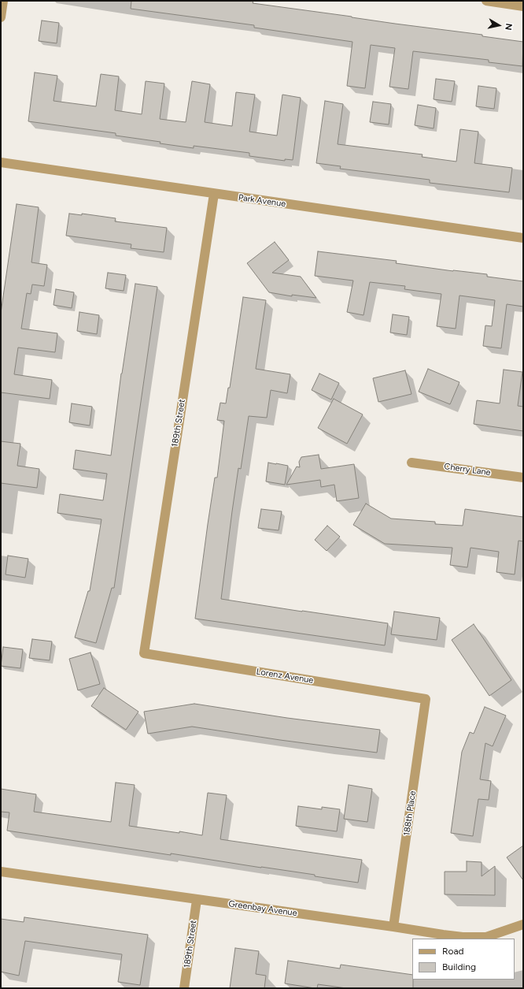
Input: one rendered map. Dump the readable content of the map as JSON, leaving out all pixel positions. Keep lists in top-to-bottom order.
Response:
{
  "streets": {
    "street": [
      "Park Avenue",
      "189th Street",
      "Cherry Lane",
      "Lorenz Avenue",
      "188th Place",
      "Greenbay Avenue"
    ]
  },
  "crossings": [
    ["Park Avenue", "189th Street"],
    ["189th Street", "Lorenz Avenue"],
    ["189th Street", "Greenbay Avenue"],
    ["Lorenz Avenue", "188th Place"],
    ["188th Place", "Greenbay Avenue"]
  ],
  "legend": ["Road", "Building"],
  "north": "right"
}
